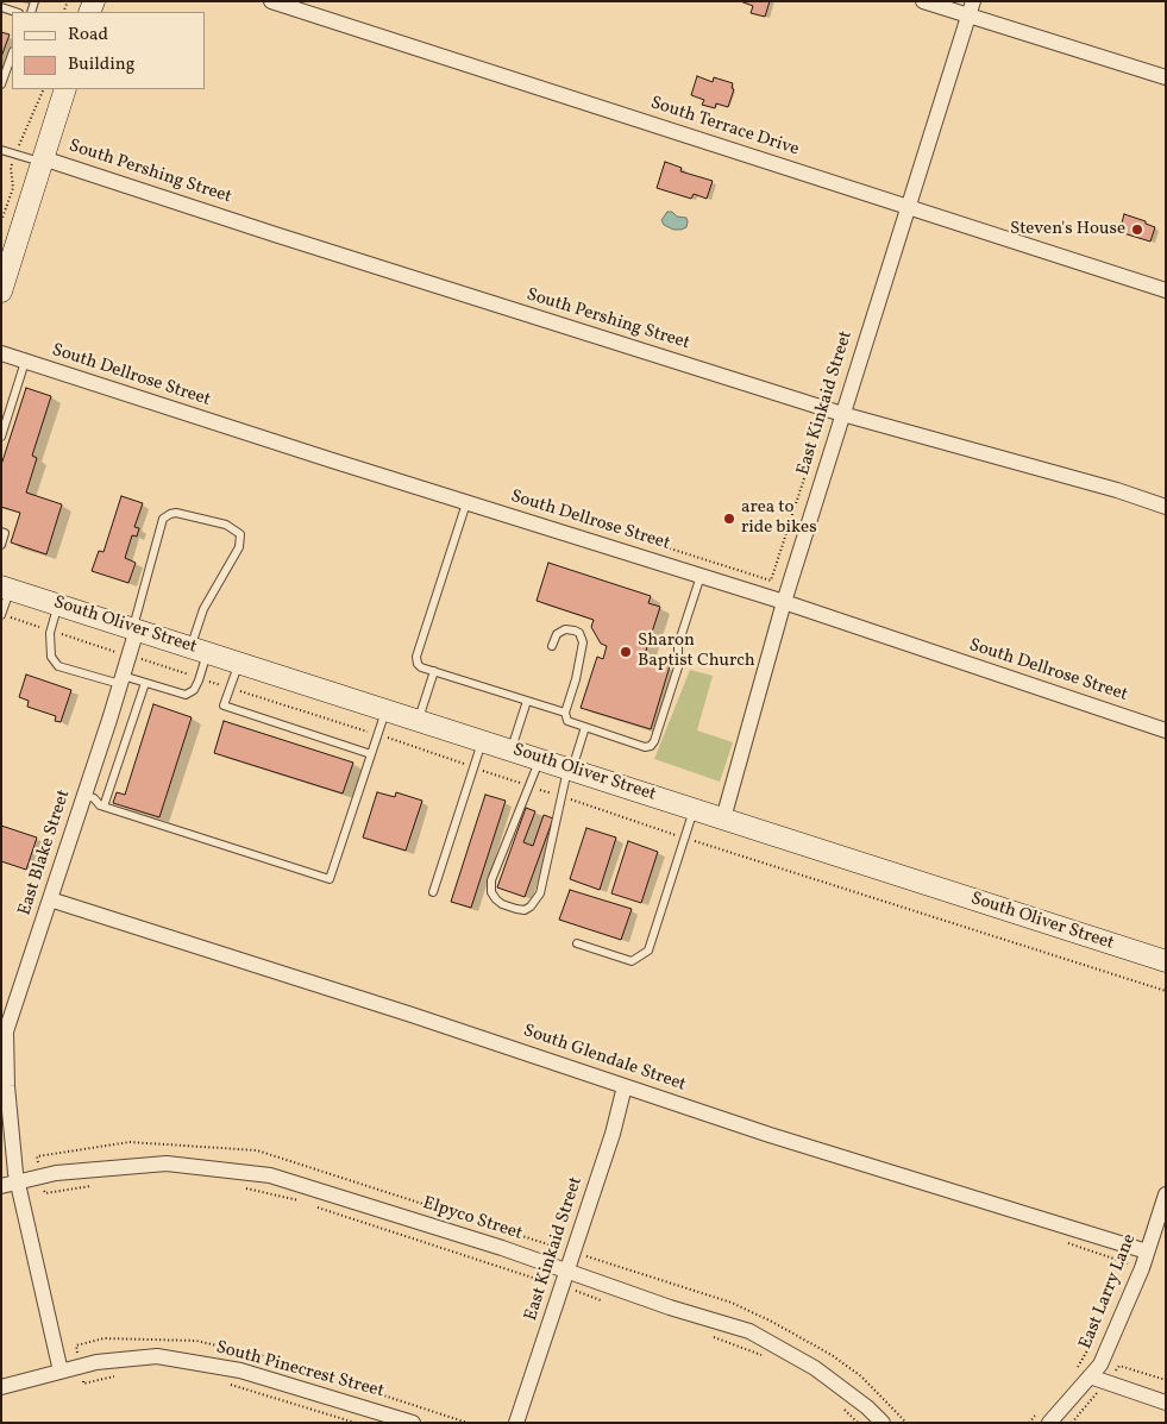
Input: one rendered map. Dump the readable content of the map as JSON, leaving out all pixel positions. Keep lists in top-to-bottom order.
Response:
{
  "streets": {
    "main road": ["South Oliver Street"],
    "street": [
      "South Terrace Drive",
      "South Pershing Street",
      "South Dellrose Street",
      "East Kinkaid Street",
      "East Blake Street",
      "South Glendale Street",
      "Elpyco Street",
      "East Larry Lane",
      "South Pinecrest Street"
    ]
  },
  "crossings": [
    ["South Terrace Drive", "East Kinkaid Street"],
    ["South Pershing Street", "East Kinkaid Street"],
    ["South Dellrose Street", "East Kinkaid Street"],
    ["East Kinkaid Street", "South Oliver Street"],
    ["East Kinkaid Street", "South Glendale Street"],
    ["East Kinkaid Street", "Elpyco Street"],
    ["South Oliver Street", "East Blake Street"],
    ["East Blake Street", "South Glendale Street"],
    ["East Blake Street", "Elpyco Street"],
    ["East Blake Street", "South Pinecrest Street"],
    ["South Glendale Street", "East Larry Lane"]
  ],
  "places": ["Steven's House", "area to ride bikes", "Sharon Baptist Church"],
  "legend": ["Road", "Building"]
}
